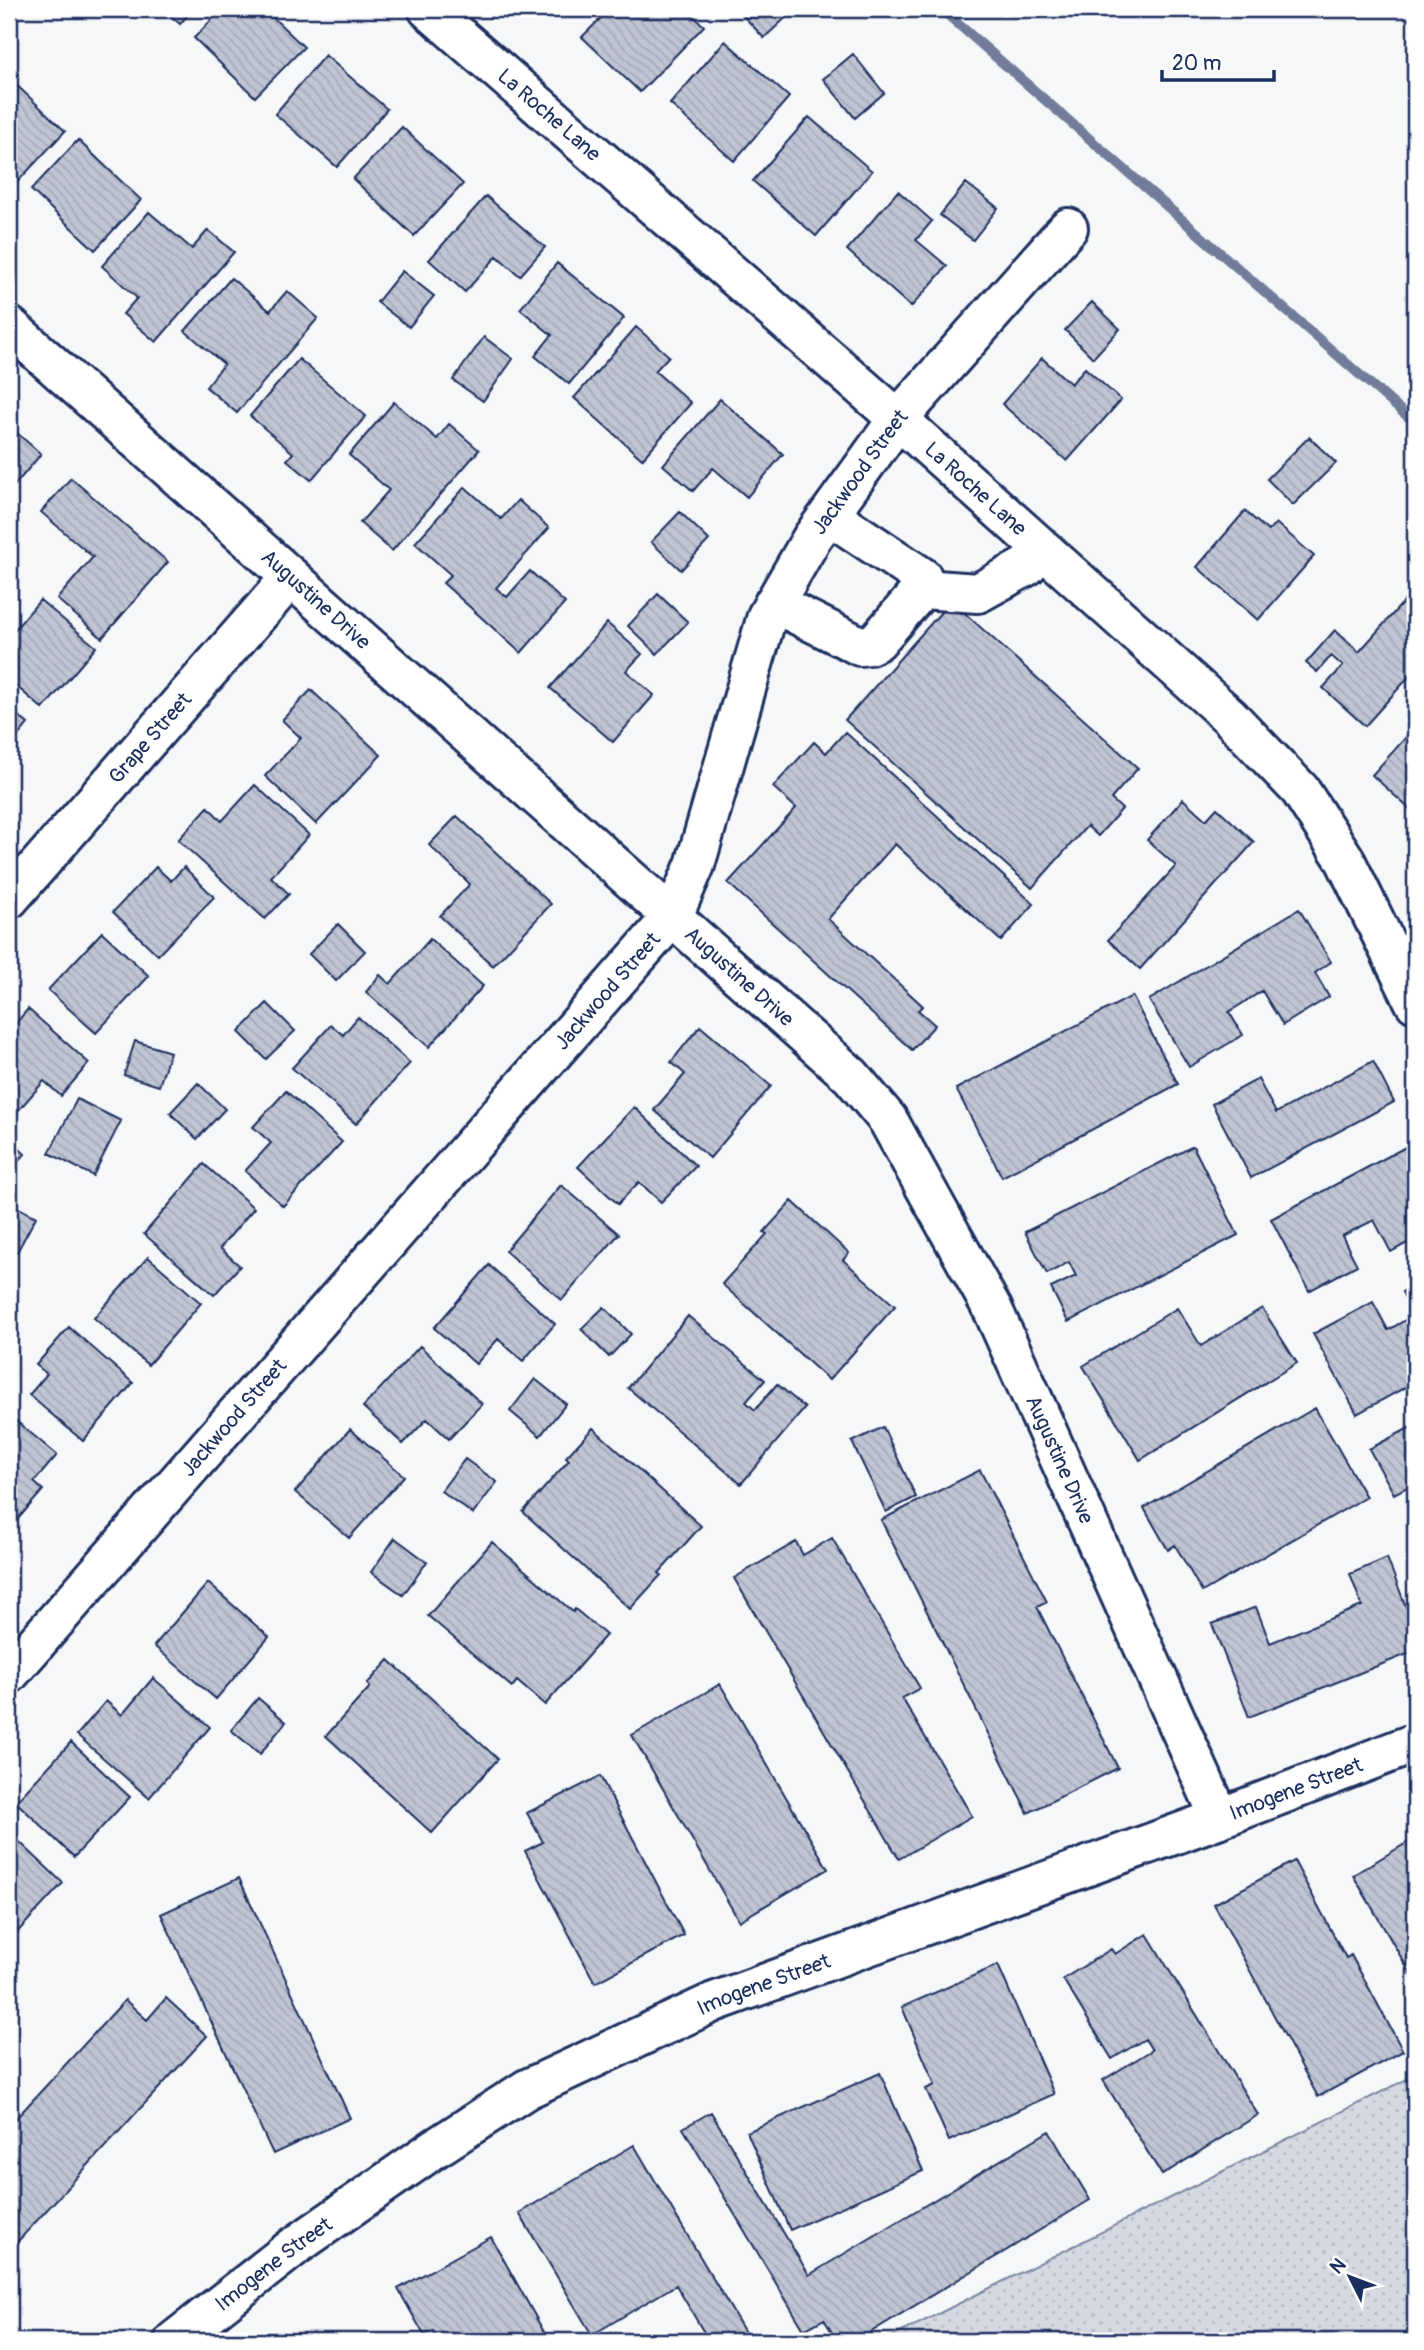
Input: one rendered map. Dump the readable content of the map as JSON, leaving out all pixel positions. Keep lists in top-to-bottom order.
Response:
{
  "streets": {
    "street": [
      "La Roche Lane",
      "Jackwood Street",
      "Augustine Drive",
      "Grape Street",
      "Imogene Street"
    ]
  },
  "crossings": [
    ["La Roche Lane", "Jackwood Street"],
    ["Jackwood Street", "Augustine Drive"],
    ["Augustine Drive", "Grape Street"],
    ["Augustine Drive", "Imogene Street"]
  ],
  "scale_bar": "20 m",
  "north": "top left"
}
